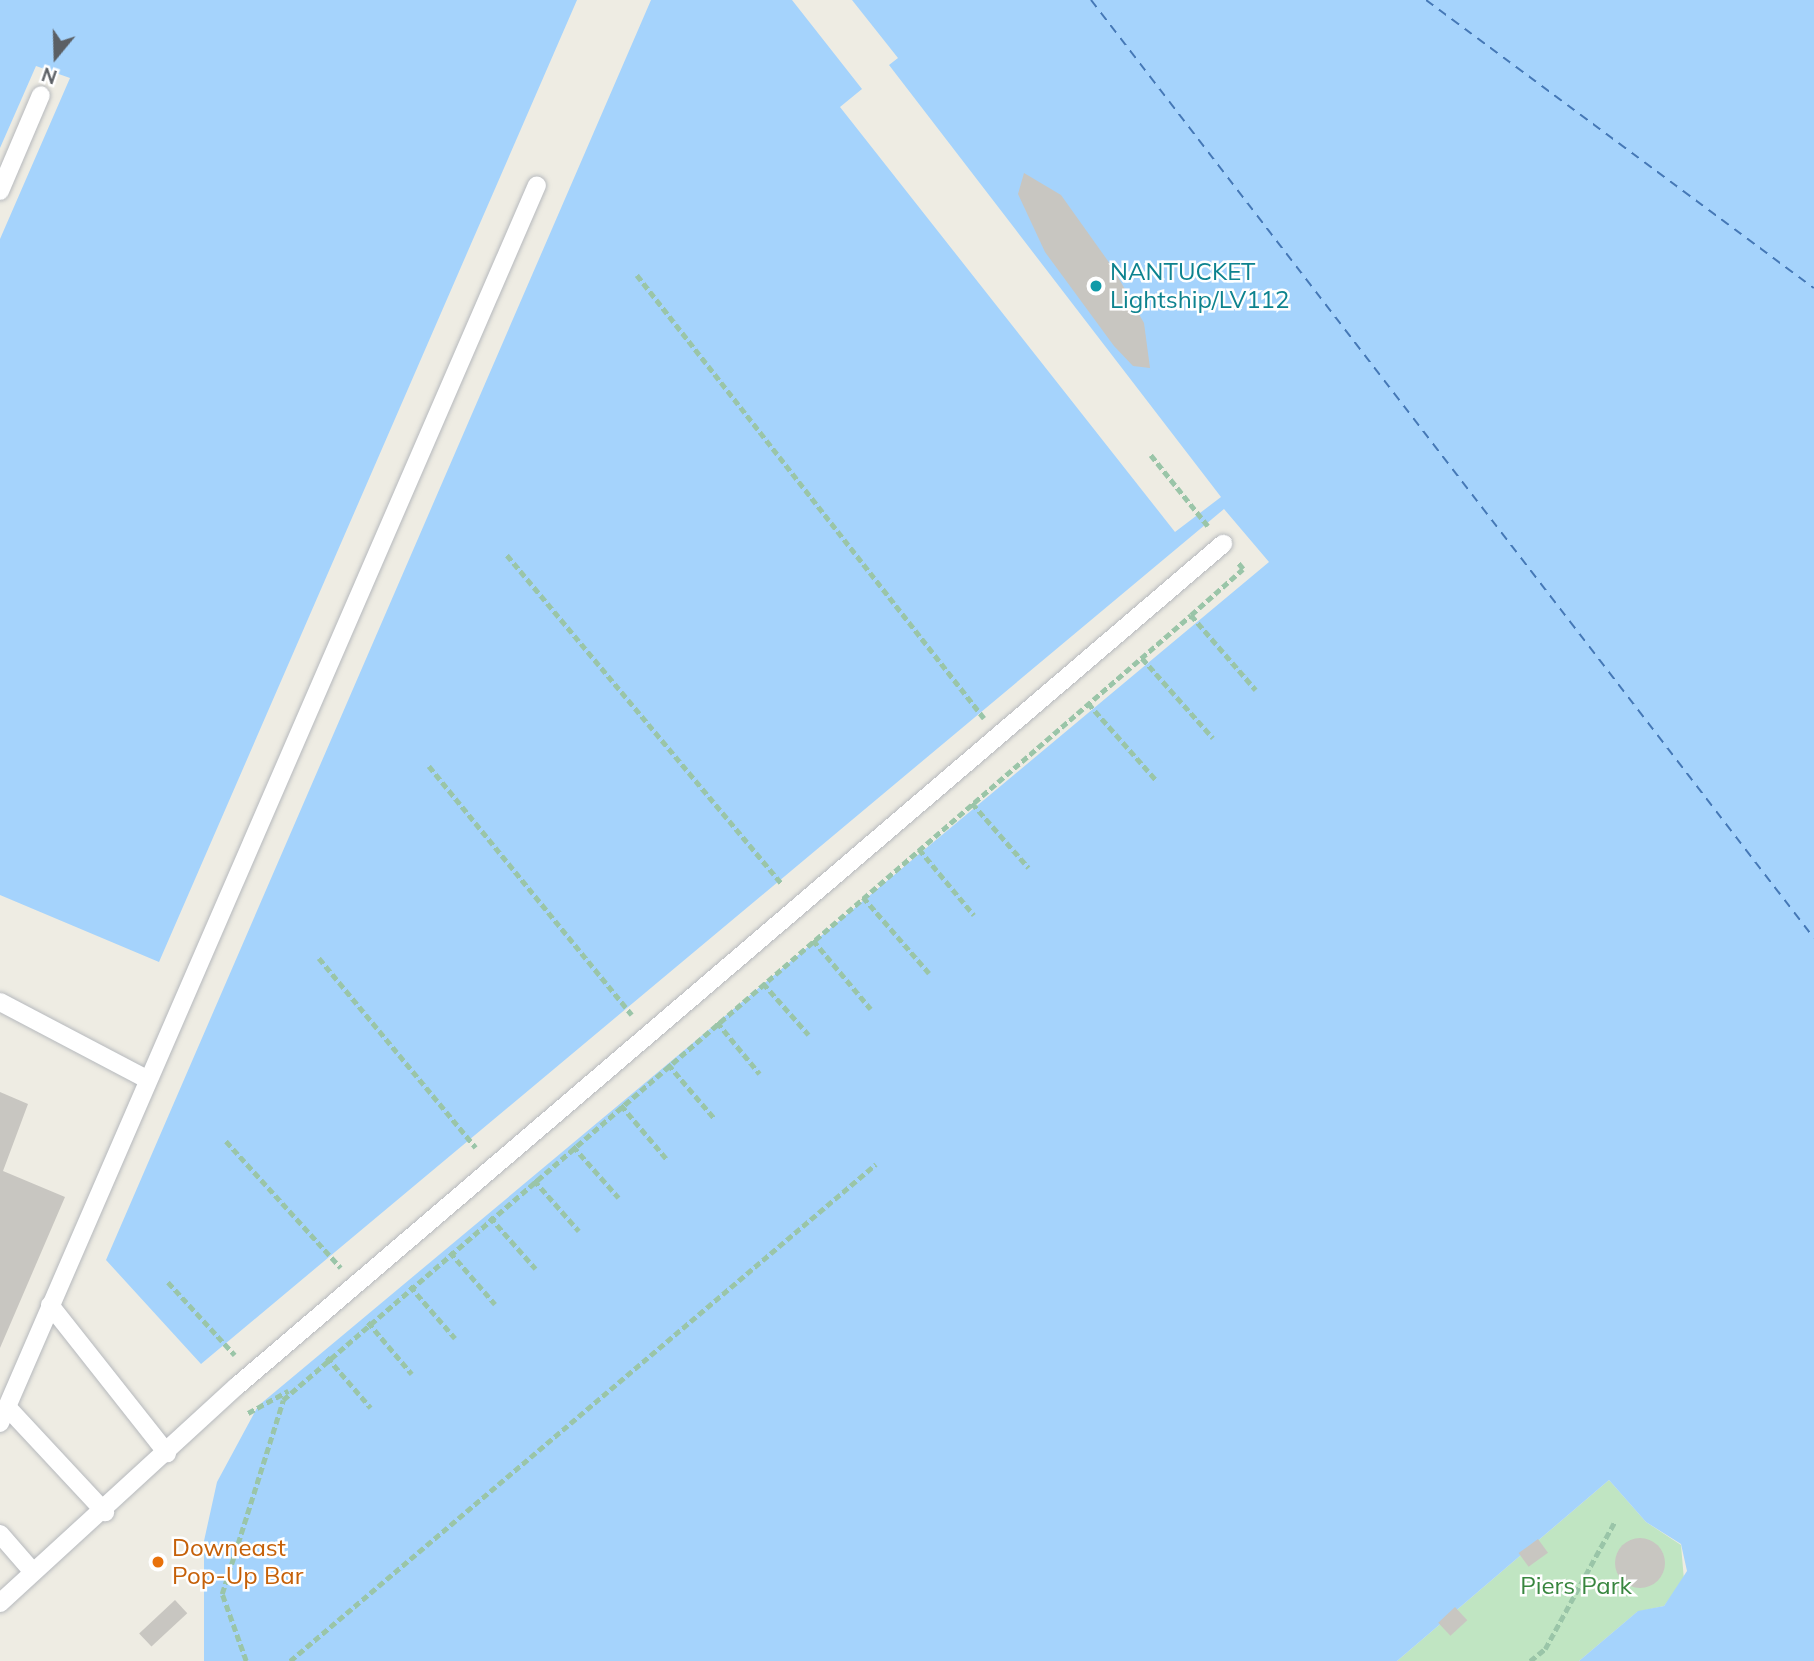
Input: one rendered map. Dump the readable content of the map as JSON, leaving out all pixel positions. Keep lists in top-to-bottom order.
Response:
{
  "parks": ["Piers Park"],
  "places": ["NANTUCKET Lightship/LV112", "Downeast Pop-Up Bar"],
  "north": "bottom"
}
